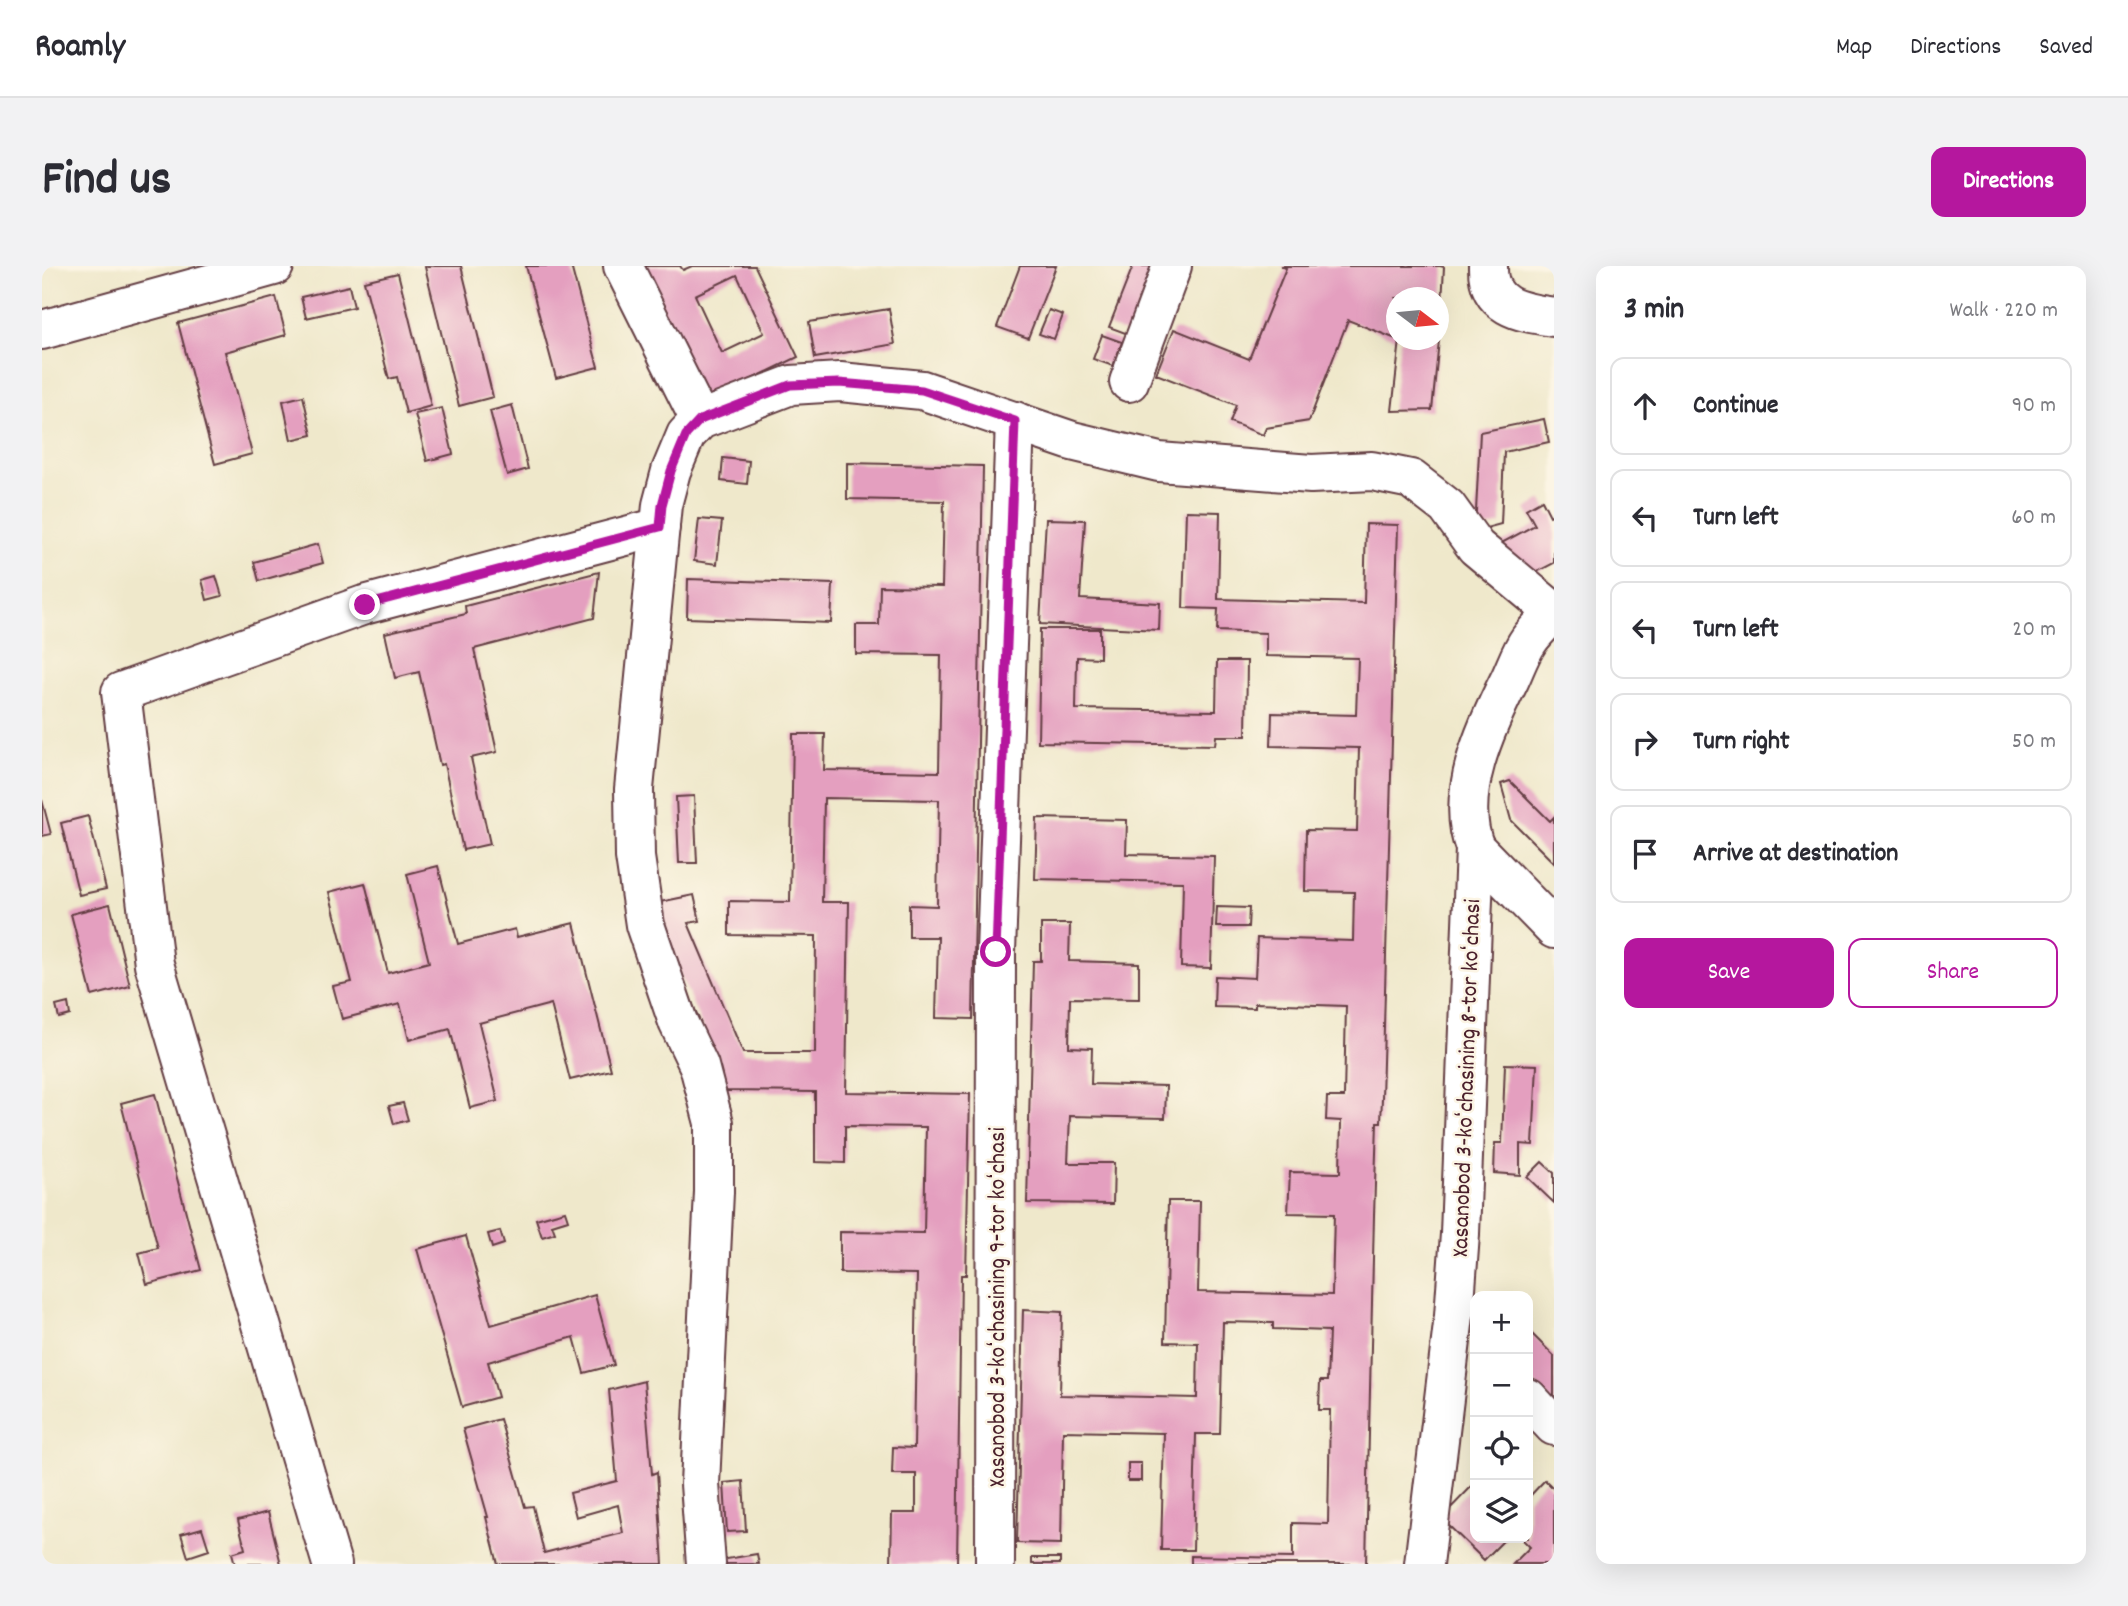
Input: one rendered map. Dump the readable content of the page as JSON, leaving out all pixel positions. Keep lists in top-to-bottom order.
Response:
{
  "streets": {
    "street": ["Xasanobod 3-koʻchasining 8-tor koʻchasi", "Xasanobod 3-koʻchasining 9-tor koʻchasi"]
  },
  "north": "right",
  "page": {
    "header": "Roamly",
    "nav": ["Map", "Directions", "Saved"],
    "title": "Find us",
    "buttons": [
      "Directions",
      ["Save", "Share"]
    ],
    "heading": ["3 min", "Walk · 220 m"],
    "list": [
      ["Continue", "90 m"],
      ["Turn left", "60 m"],
      ["Turn left", "20 m"],
      ["Turn right", "50 m"],
      "Arrive at destination"
    ],
    "map_buttons": ["+", "−"]
  }
}
